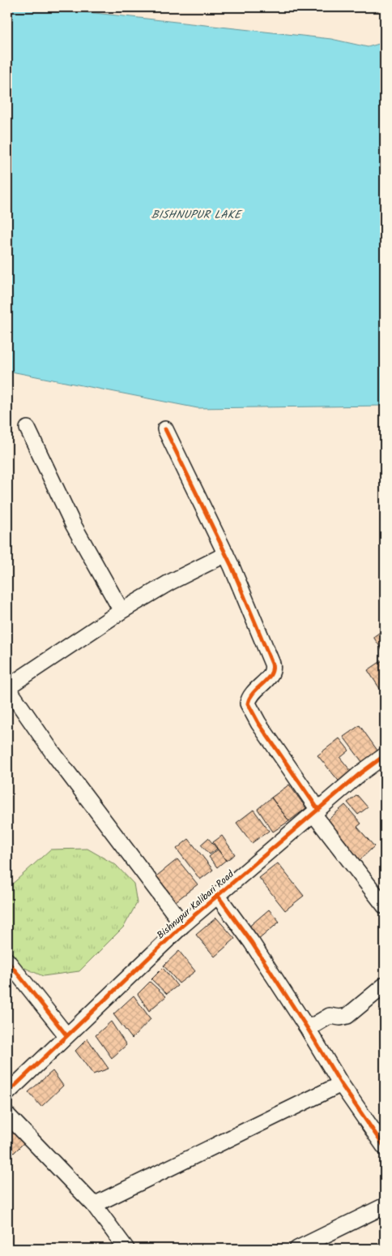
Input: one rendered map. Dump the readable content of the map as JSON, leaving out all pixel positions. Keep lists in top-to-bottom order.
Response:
{
  "streets": {
    "street": ["Bishnupur Kalibari Road"]
  },
  "water": ["BISHNUPUR LAKE"]
}
